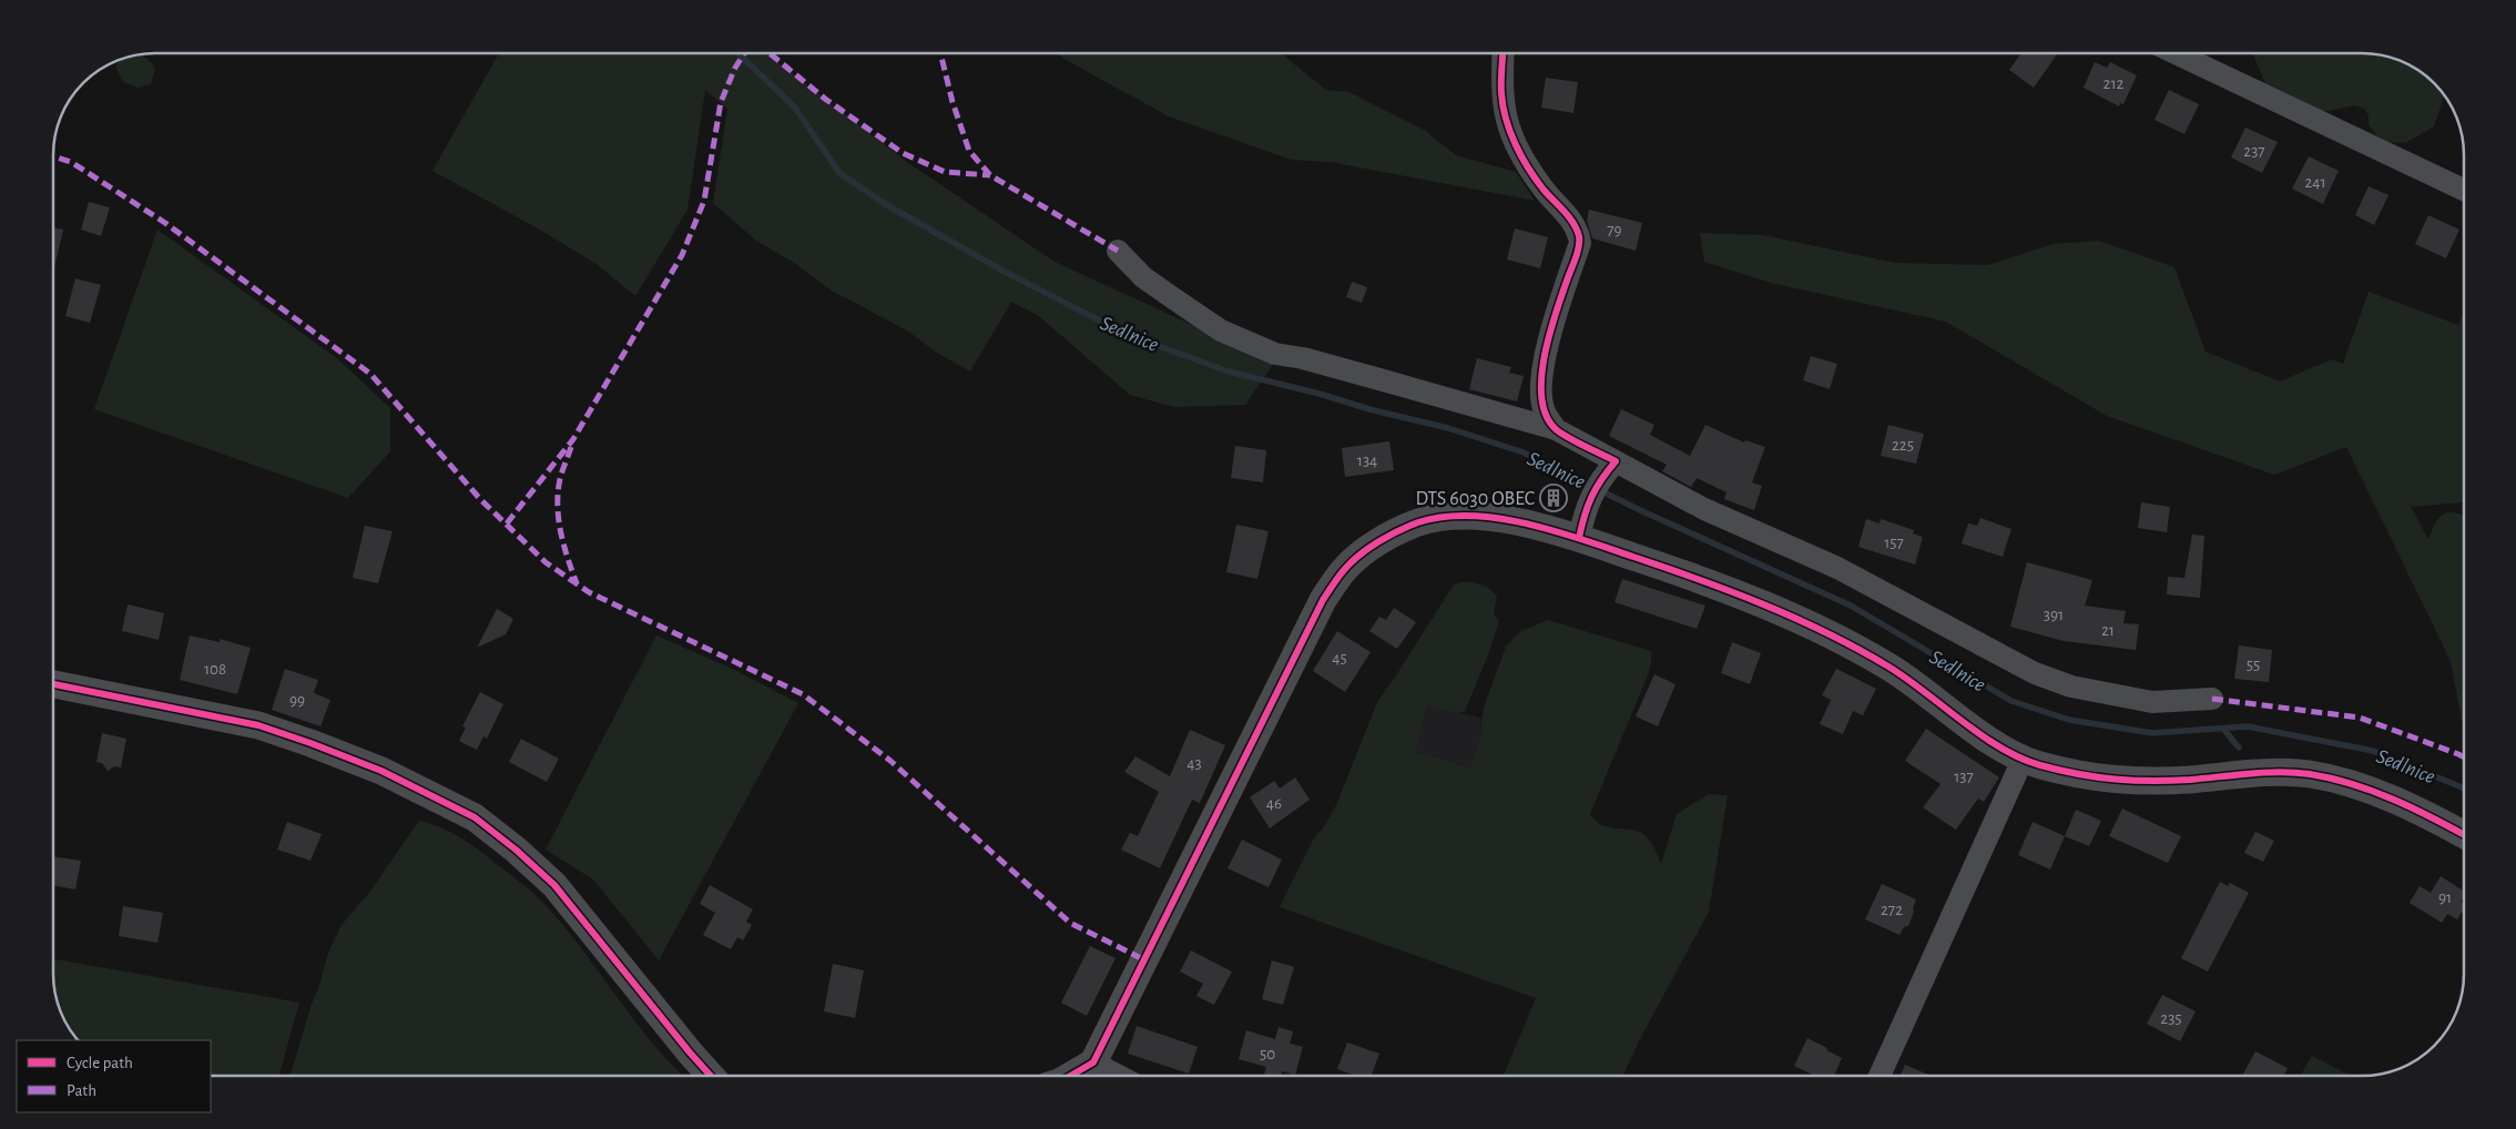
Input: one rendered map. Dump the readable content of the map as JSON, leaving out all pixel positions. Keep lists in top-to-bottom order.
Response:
{
  "water": ["Sedlnice"],
  "places": {
    "building": ["DTS 6030 OBEC"]
  },
  "house_numbers": [
    "212",
    "237",
    "241",
    "79",
    "225",
    "134",
    "157",
    "391",
    "21",
    "45",
    "55",
    "108",
    "99",
    "43",
    "137",
    "46",
    "91",
    "272",
    "235",
    "50"
  ],
  "legend": ["Cycle path", "Path"]
}
